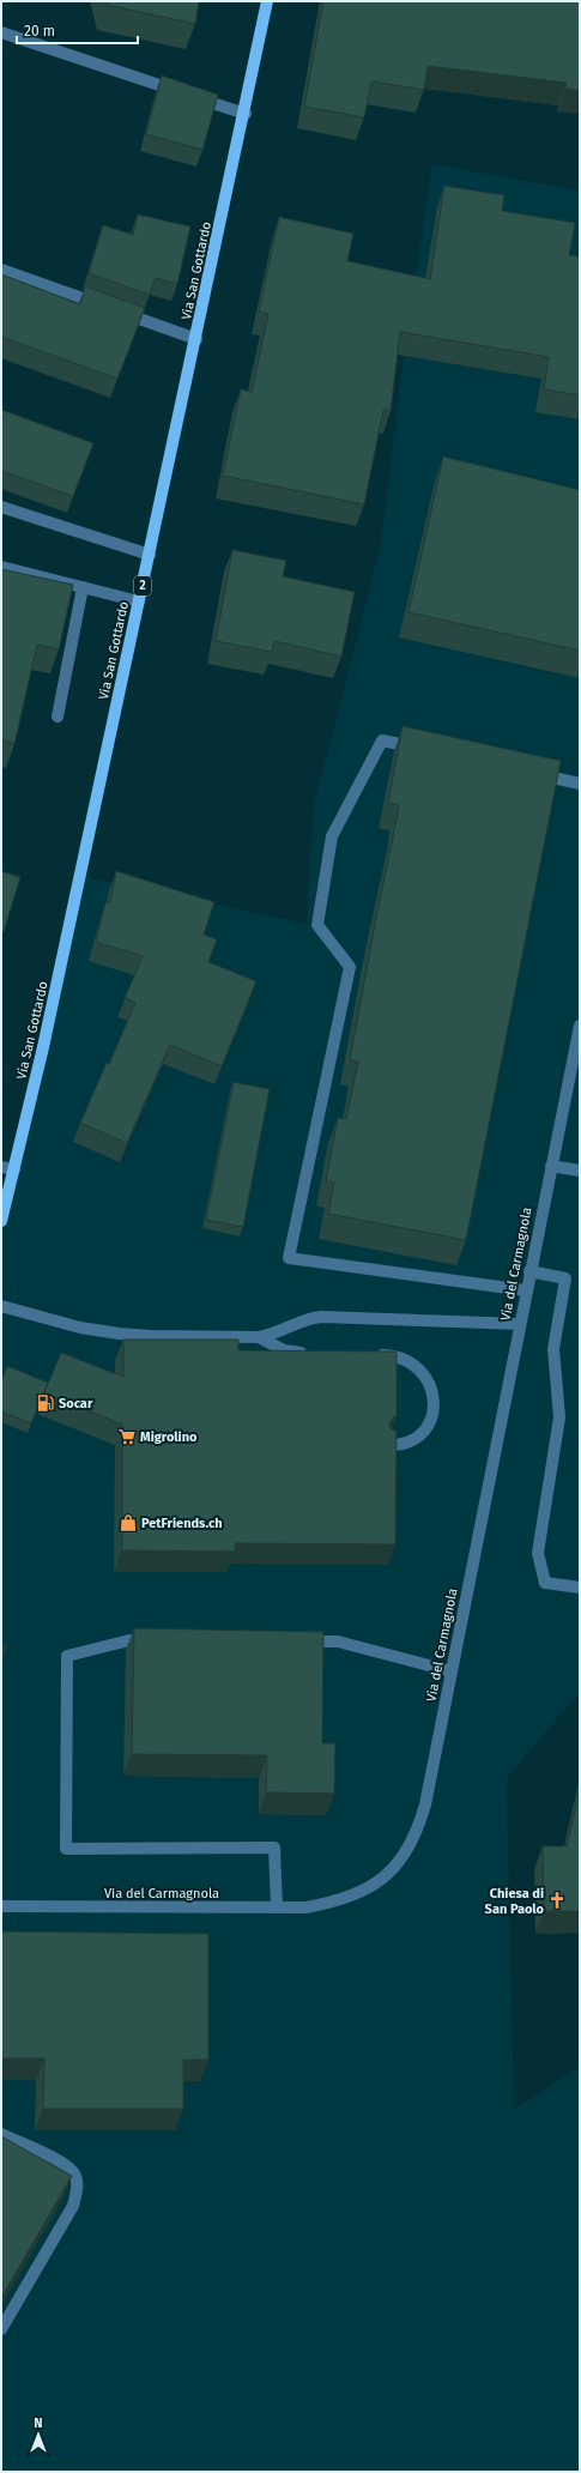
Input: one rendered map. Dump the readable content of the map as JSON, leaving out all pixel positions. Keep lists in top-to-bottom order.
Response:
{
  "streets": {
    "main road": ["Via San Gottardo", "2"],
    "street": ["Via del Carmagnola"]
  },
  "places": {
    "fuel station": ["Socar"],
    "supermarket": ["Migrolino"],
    "shop": ["PetFriends.ch"],
    "church": ["Chiesa di San Paolo"]
  },
  "scale_bar": "20 m",
  "north": "top"
}
